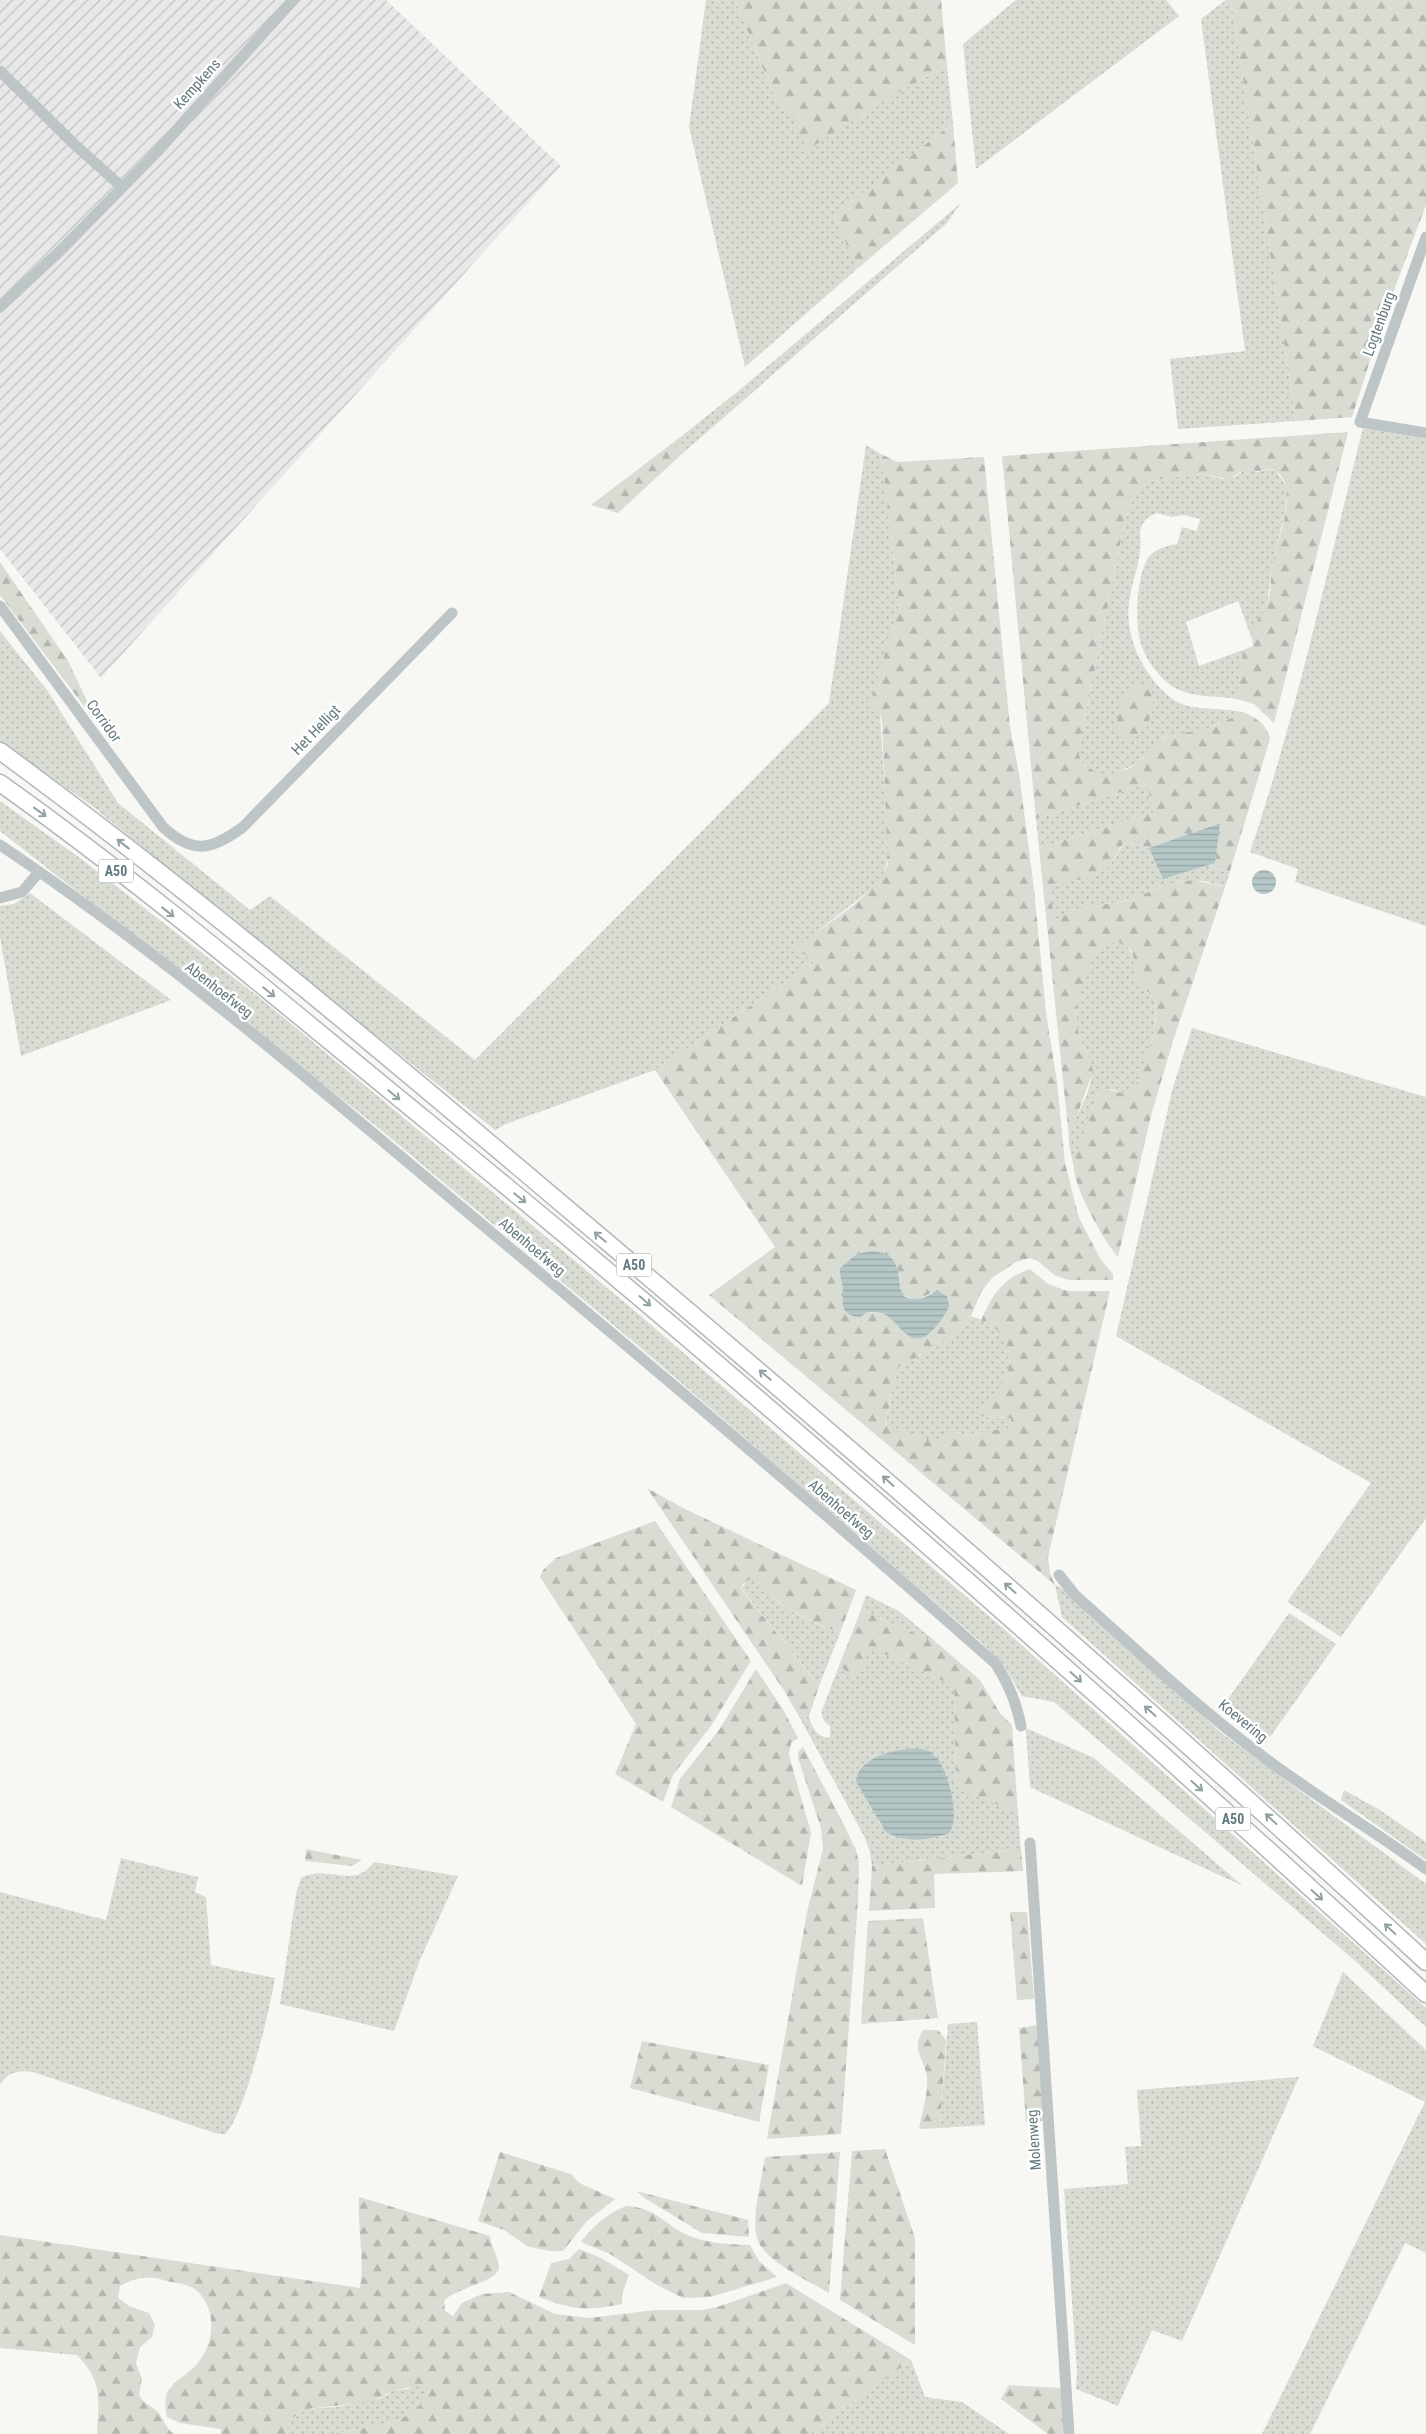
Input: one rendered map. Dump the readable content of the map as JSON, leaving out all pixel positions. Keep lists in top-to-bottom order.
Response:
{
  "streets": {
    "highway": ["A50"],
    "street": [
      "Kempkens",
      "Logtenburg",
      "Corridor",
      "Het Helligt",
      "Abenhoefweg",
      "Koevering",
      "Molenweg"
    ]
  },
  "crossings": [
    ["Corridor", "Het Helligt"]
  ]
}
